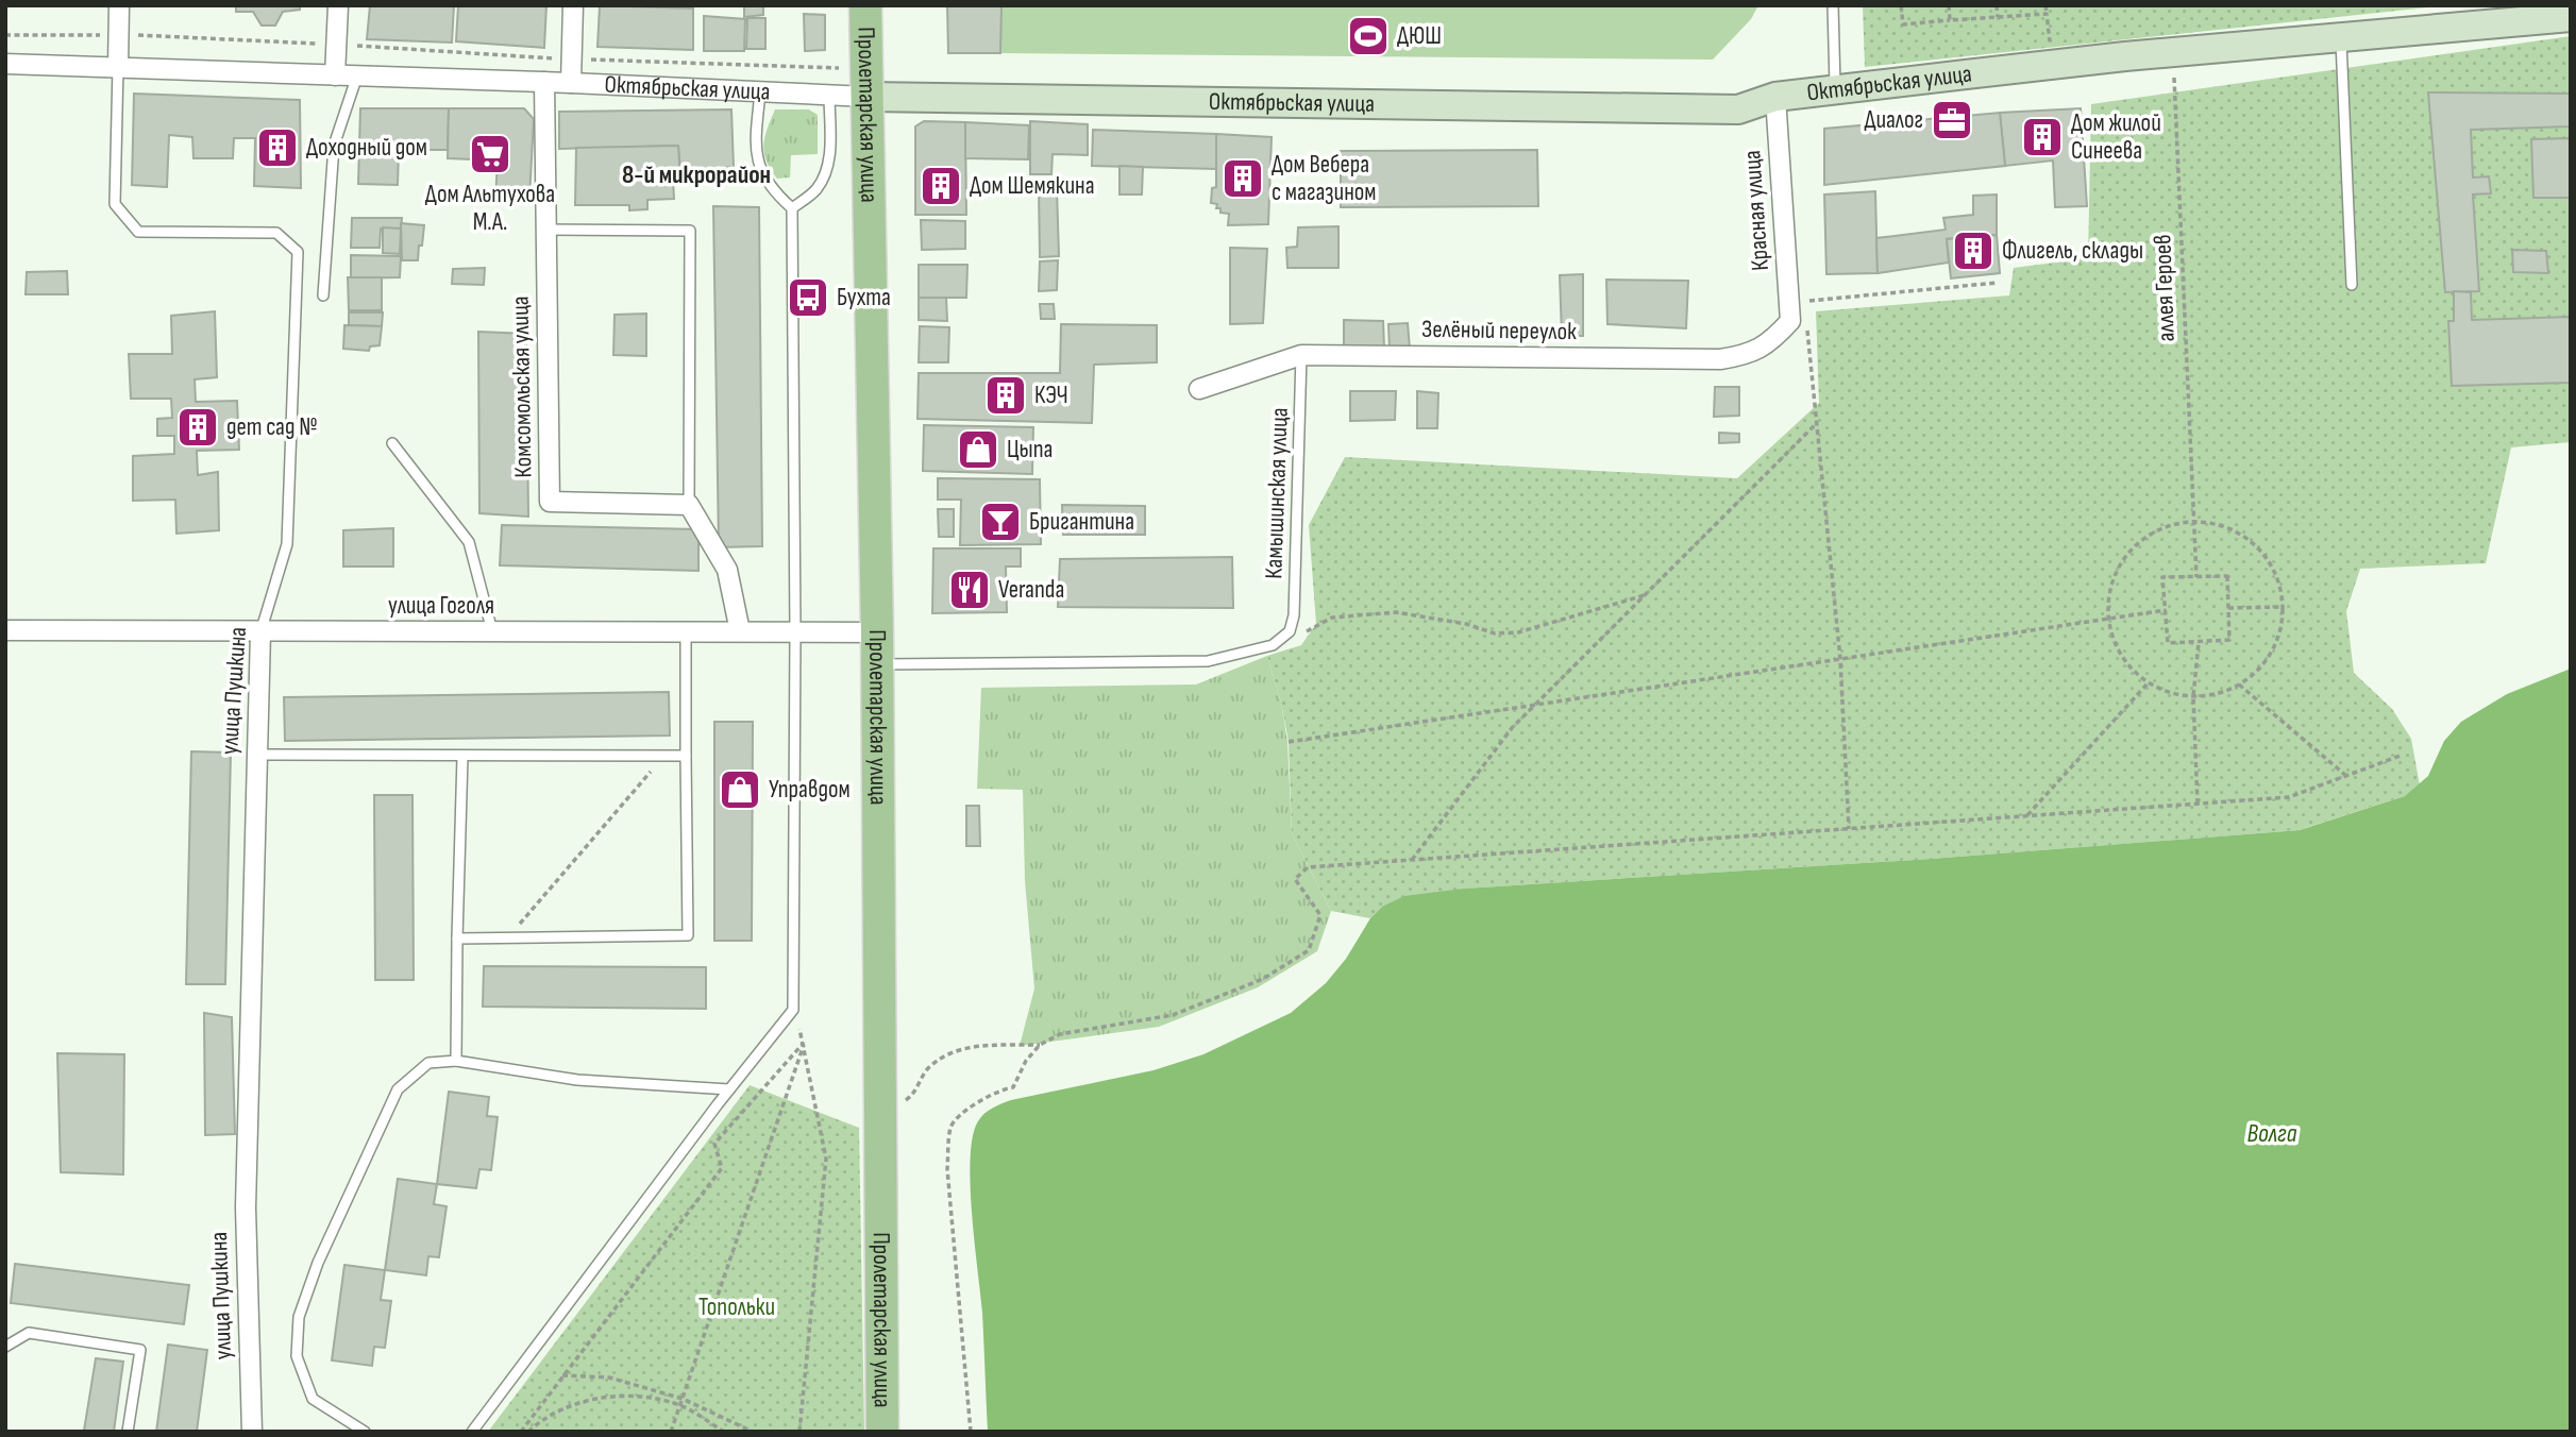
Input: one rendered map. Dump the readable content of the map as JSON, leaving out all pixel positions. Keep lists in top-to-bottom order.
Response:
{
  "streets": {
    "main road": ["Пролетарская улица"],
    "street": [
      "Октябрьская улица",
      "Красная улица",
      "Зелёный переулок",
      "Комсомольская улица",
      "улица Гоголя",
      "улица Пушкина"
    ],
    "lane": ["Камышинская улица"],
    "path": ["аллея Героев"]
  },
  "crossings": [
    ["Октябрьская улица", "Пролетарская улица"],
    ["Октябрьская улица", "Красная улица"],
    ["Октябрьская улица", "аллея Героев"],
    ["Октябрьская улица", "Комсомольская улица"],
    ["Октябрьская улица", "улица Пушкина"],
    ["Пролетарская улица", "улица Гоголя"],
    ["Красная улица", "Зелёный переулок"],
    ["Зелёный переулок", "Камышинская улица"],
    ["улица Гоголя", "улица Пушкина"]
  ],
  "districts": ["8-й микрорайон"],
  "water": ["Волга"],
  "parks": ["Топольки"],
  "places": {
    "sports": ["ДЮШ"],
    "office": ["Диалог"],
    "building": [
      "Дом жилой Синеева",
      "Доходный дом",
      "Дом Вебера с магазином",
      "Дом Шемякина",
      "Флигель, склады",
      "КЭЧ",
      "дет сад №"
    ],
    "supermarket": ["Дом Альтухова М.А."],
    "bus stop": ["Бухта"],
    "shop": ["Цыпа", "Управдом"],
    "bar": ["Бригантина"],
    "restaurant": ["Veranda"]
  }
}
